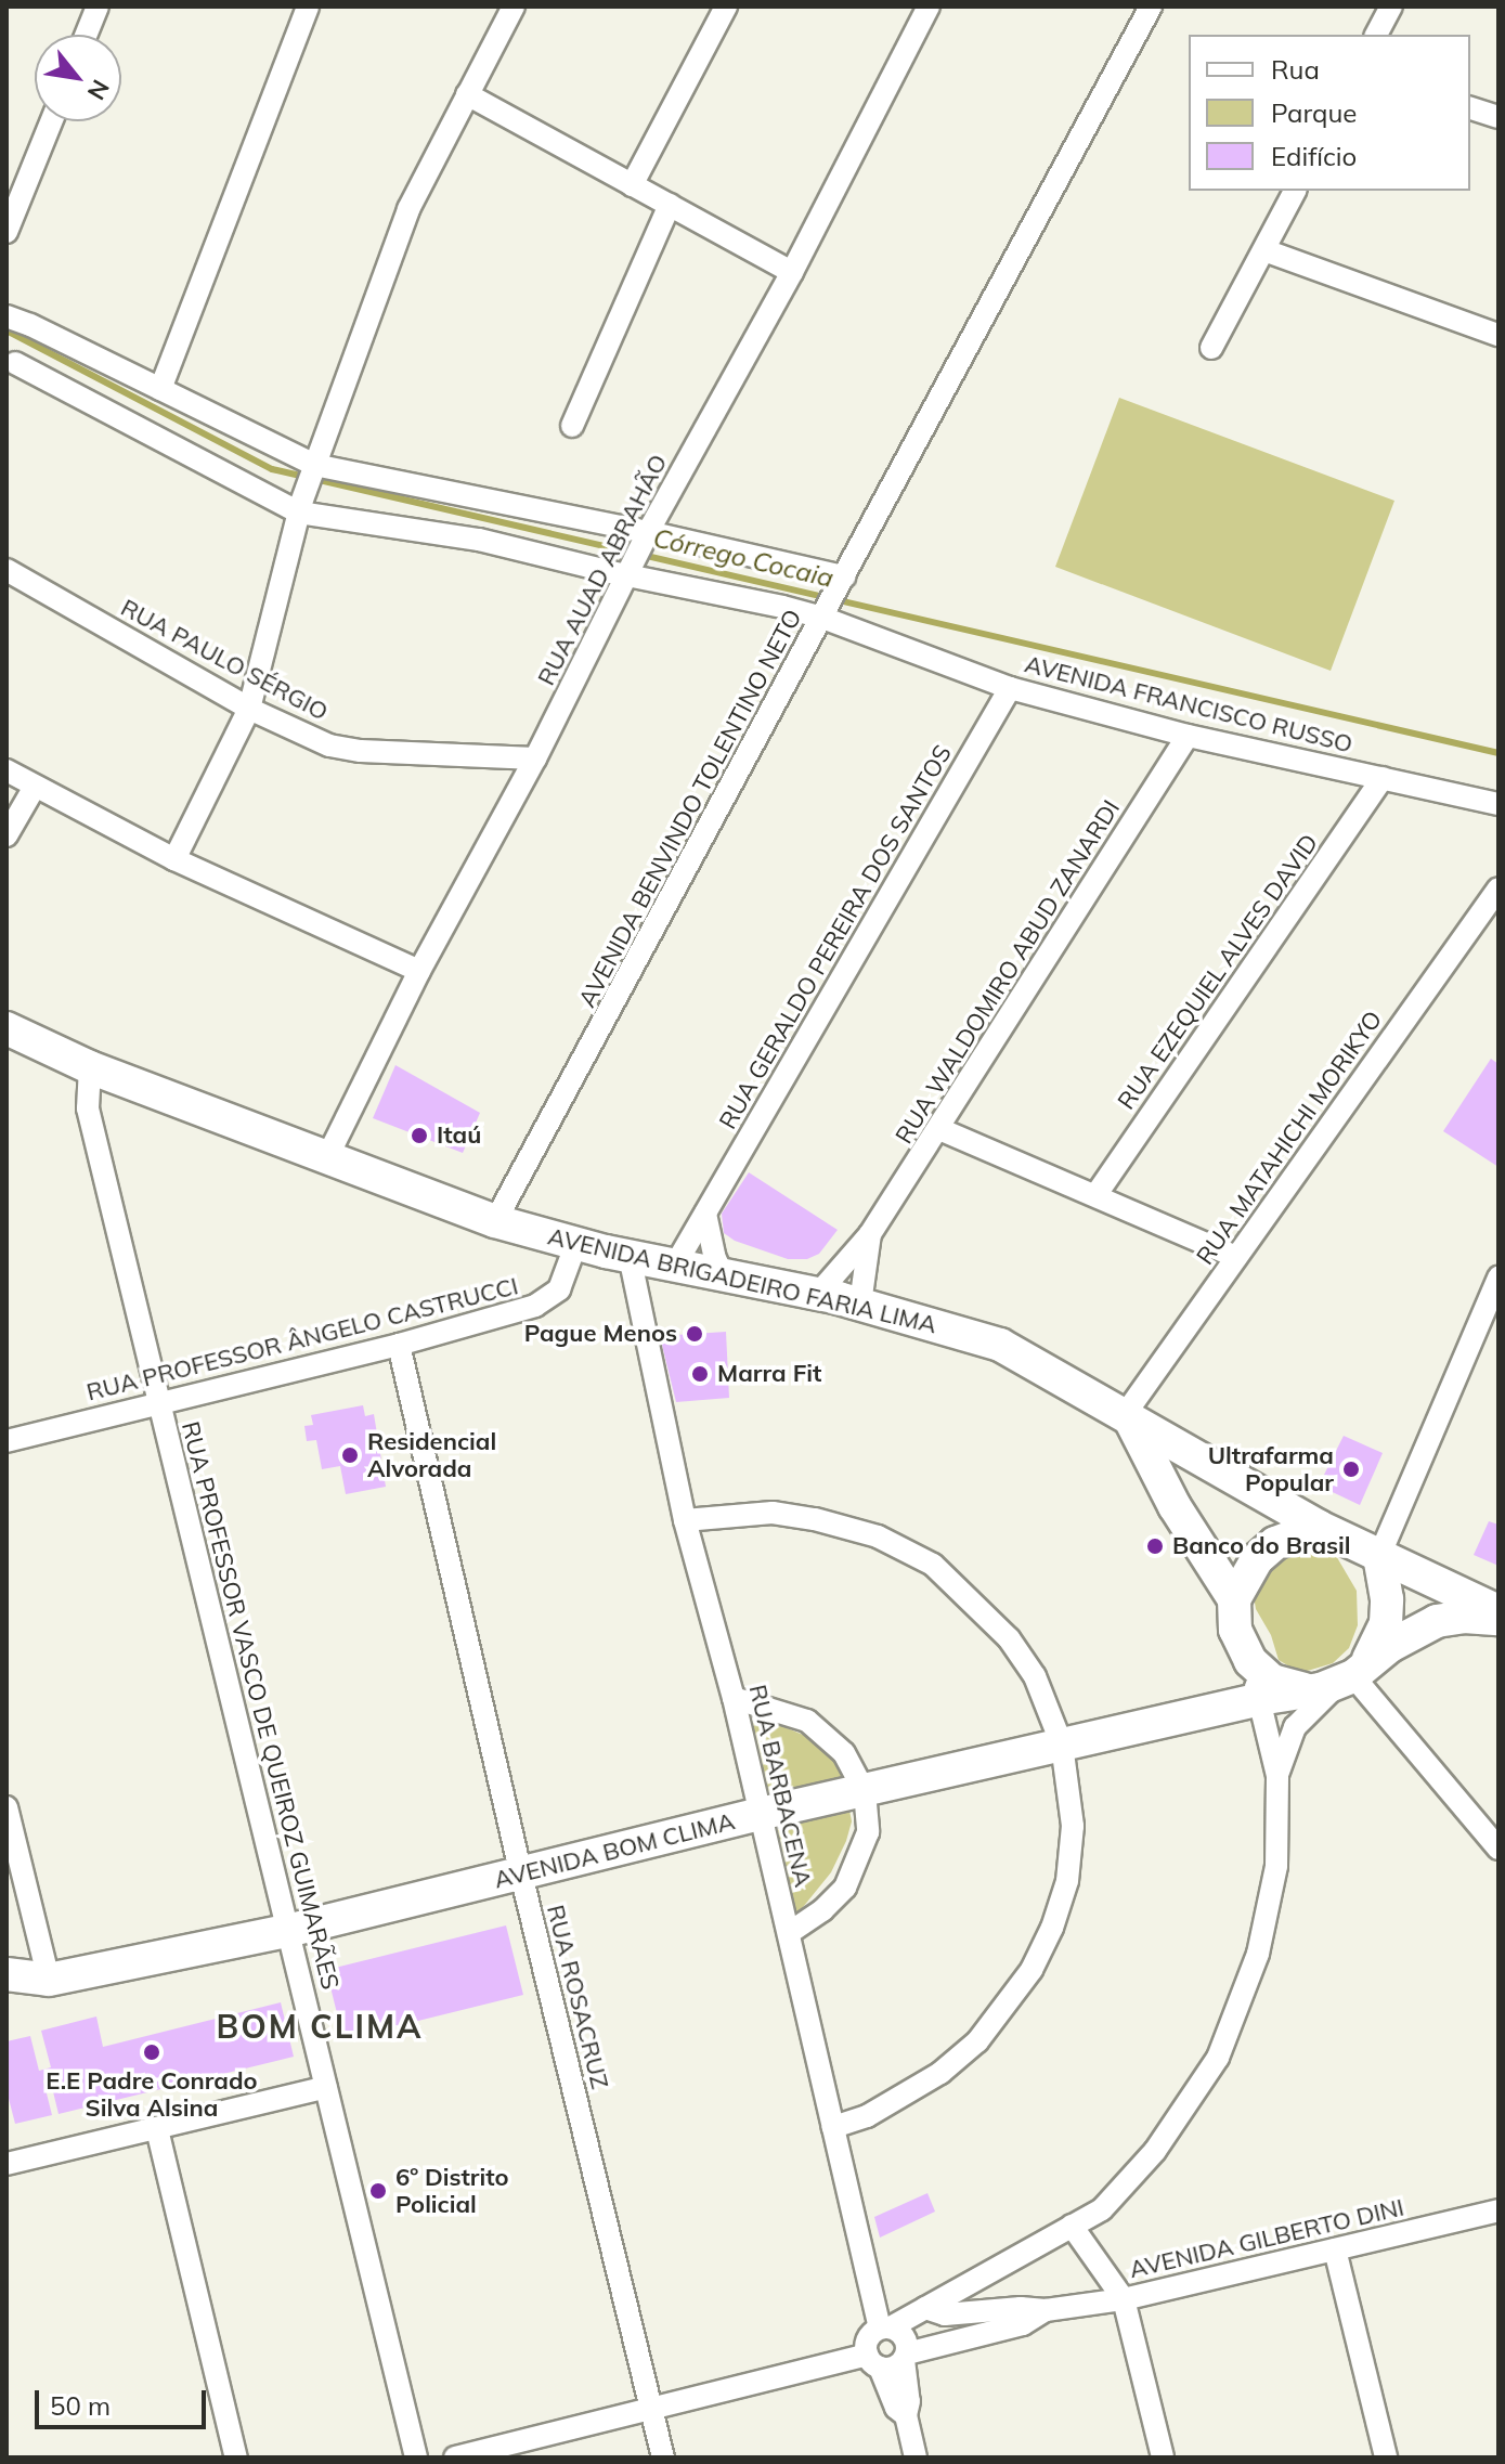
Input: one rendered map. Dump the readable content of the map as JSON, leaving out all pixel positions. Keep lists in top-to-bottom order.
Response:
{
  "streets": {
    "main road": ["AVENIDA BRIGADEIRO FARIA LIMA", "AVENIDA BOM CLIMA"],
    "street": [
      "RUA AUAD ABRAHÃO",
      "RUA PAULO SÉRGIO",
      "AVENIDA FRANCISCO RUSSO",
      "AVENIDA BENVINDO TOLENTINO NETO",
      "RUA GERALDO PEREIRA DOS SANTOS",
      "RUA WALDOMIRO ABUD ZANARDI",
      "RUA EZEQUIEL ALVES DAVID",
      "RUA MATAHICHI MORIKYO",
      "RUA PROFESSOR ÂNGELO CASTRUCCI",
      "RUA PROFESSOR VASCO DE QUEIROZ GUIMARÃES",
      "RUA BARBACENA",
      "RUA ROSACRUZ",
      "AVENIDA GILBERTO DINI"
    ]
  },
  "crossings": [
    ["RUA AUAD ABRAHÃO", "RUA PAULO SÉRGIO"],
    ["RUA AUAD ABRAHÃO", "AVENIDA FRANCISCO RUSSO"],
    ["RUA AUAD ABRAHÃO", "AVENIDA BRIGADEIRO FARIA LIMA"],
    ["AVENIDA FRANCISCO RUSSO", "AVENIDA BENVINDO TOLENTINO NETO"],
    ["AVENIDA FRANCISCO RUSSO", "RUA GERALDO PEREIRA DOS SANTOS"],
    ["AVENIDA FRANCISCO RUSSO", "RUA WALDOMIRO ABUD ZANARDI"],
    ["AVENIDA FRANCISCO RUSSO", "RUA EZEQUIEL ALVES DAVID"],
    ["AVENIDA BENVINDO TOLENTINO NETO", "AVENIDA BRIGADEIRO FARIA LIMA"],
    ["RUA GERALDO PEREIRA DOS SANTOS", "AVENIDA BRIGADEIRO FARIA LIMA"],
    ["RUA WALDOMIRO ABUD ZANARDI", "AVENIDA BRIGADEIRO FARIA LIMA"],
    ["RUA MATAHICHI MORIKYO", "AVENIDA BRIGADEIRO FARIA LIMA"],
    ["AVENIDA BRIGADEIRO FARIA LIMA", "RUA PROFESSOR ÂNGELO CASTRUCCI"],
    ["AVENIDA BRIGADEIRO FARIA LIMA", "RUA PROFESSOR VASCO DE QUEIROZ GUIMARÃES"],
    ["AVENIDA BRIGADEIRO FARIA LIMA", "RUA BARBACENA"],
    ["AVENIDA BRIGADEIRO FARIA LIMA", "AVENIDA BOM CLIMA"],
    ["RUA PROFESSOR ÂNGELO CASTRUCCI", "RUA PROFESSOR VASCO DE QUEIROZ GUIMARÃES"],
    ["RUA PROFESSOR ÂNGELO CASTRUCCI", "RUA ROSACRUZ"],
    ["RUA PROFESSOR VASCO DE QUEIROZ GUIMARÃES", "AVENIDA BOM CLIMA"],
    ["RUA BARBACENA", "AVENIDA BOM CLIMA"],
    ["RUA BARBACENA", "AVENIDA GILBERTO DINI"],
    ["AVENIDA BOM CLIMA", "RUA ROSACRUZ"]
  ],
  "districts": ["BOM CLIMA"],
  "water": ["Córrego Cocaia"],
  "places": [
    "Itaú",
    "Pague Menos",
    "Marra Fit",
    "Residencial Alvorada",
    "Ultrafarma Popular",
    "Banco do Brasil",
    "E.E Padre Conrado Silva Alsina",
    "6º Distrito Policial"
  ],
  "legend": ["Rua", "Parque", "Edifício"],
  "scale_bar": "50 m",
  "north": "bottom right"
}
